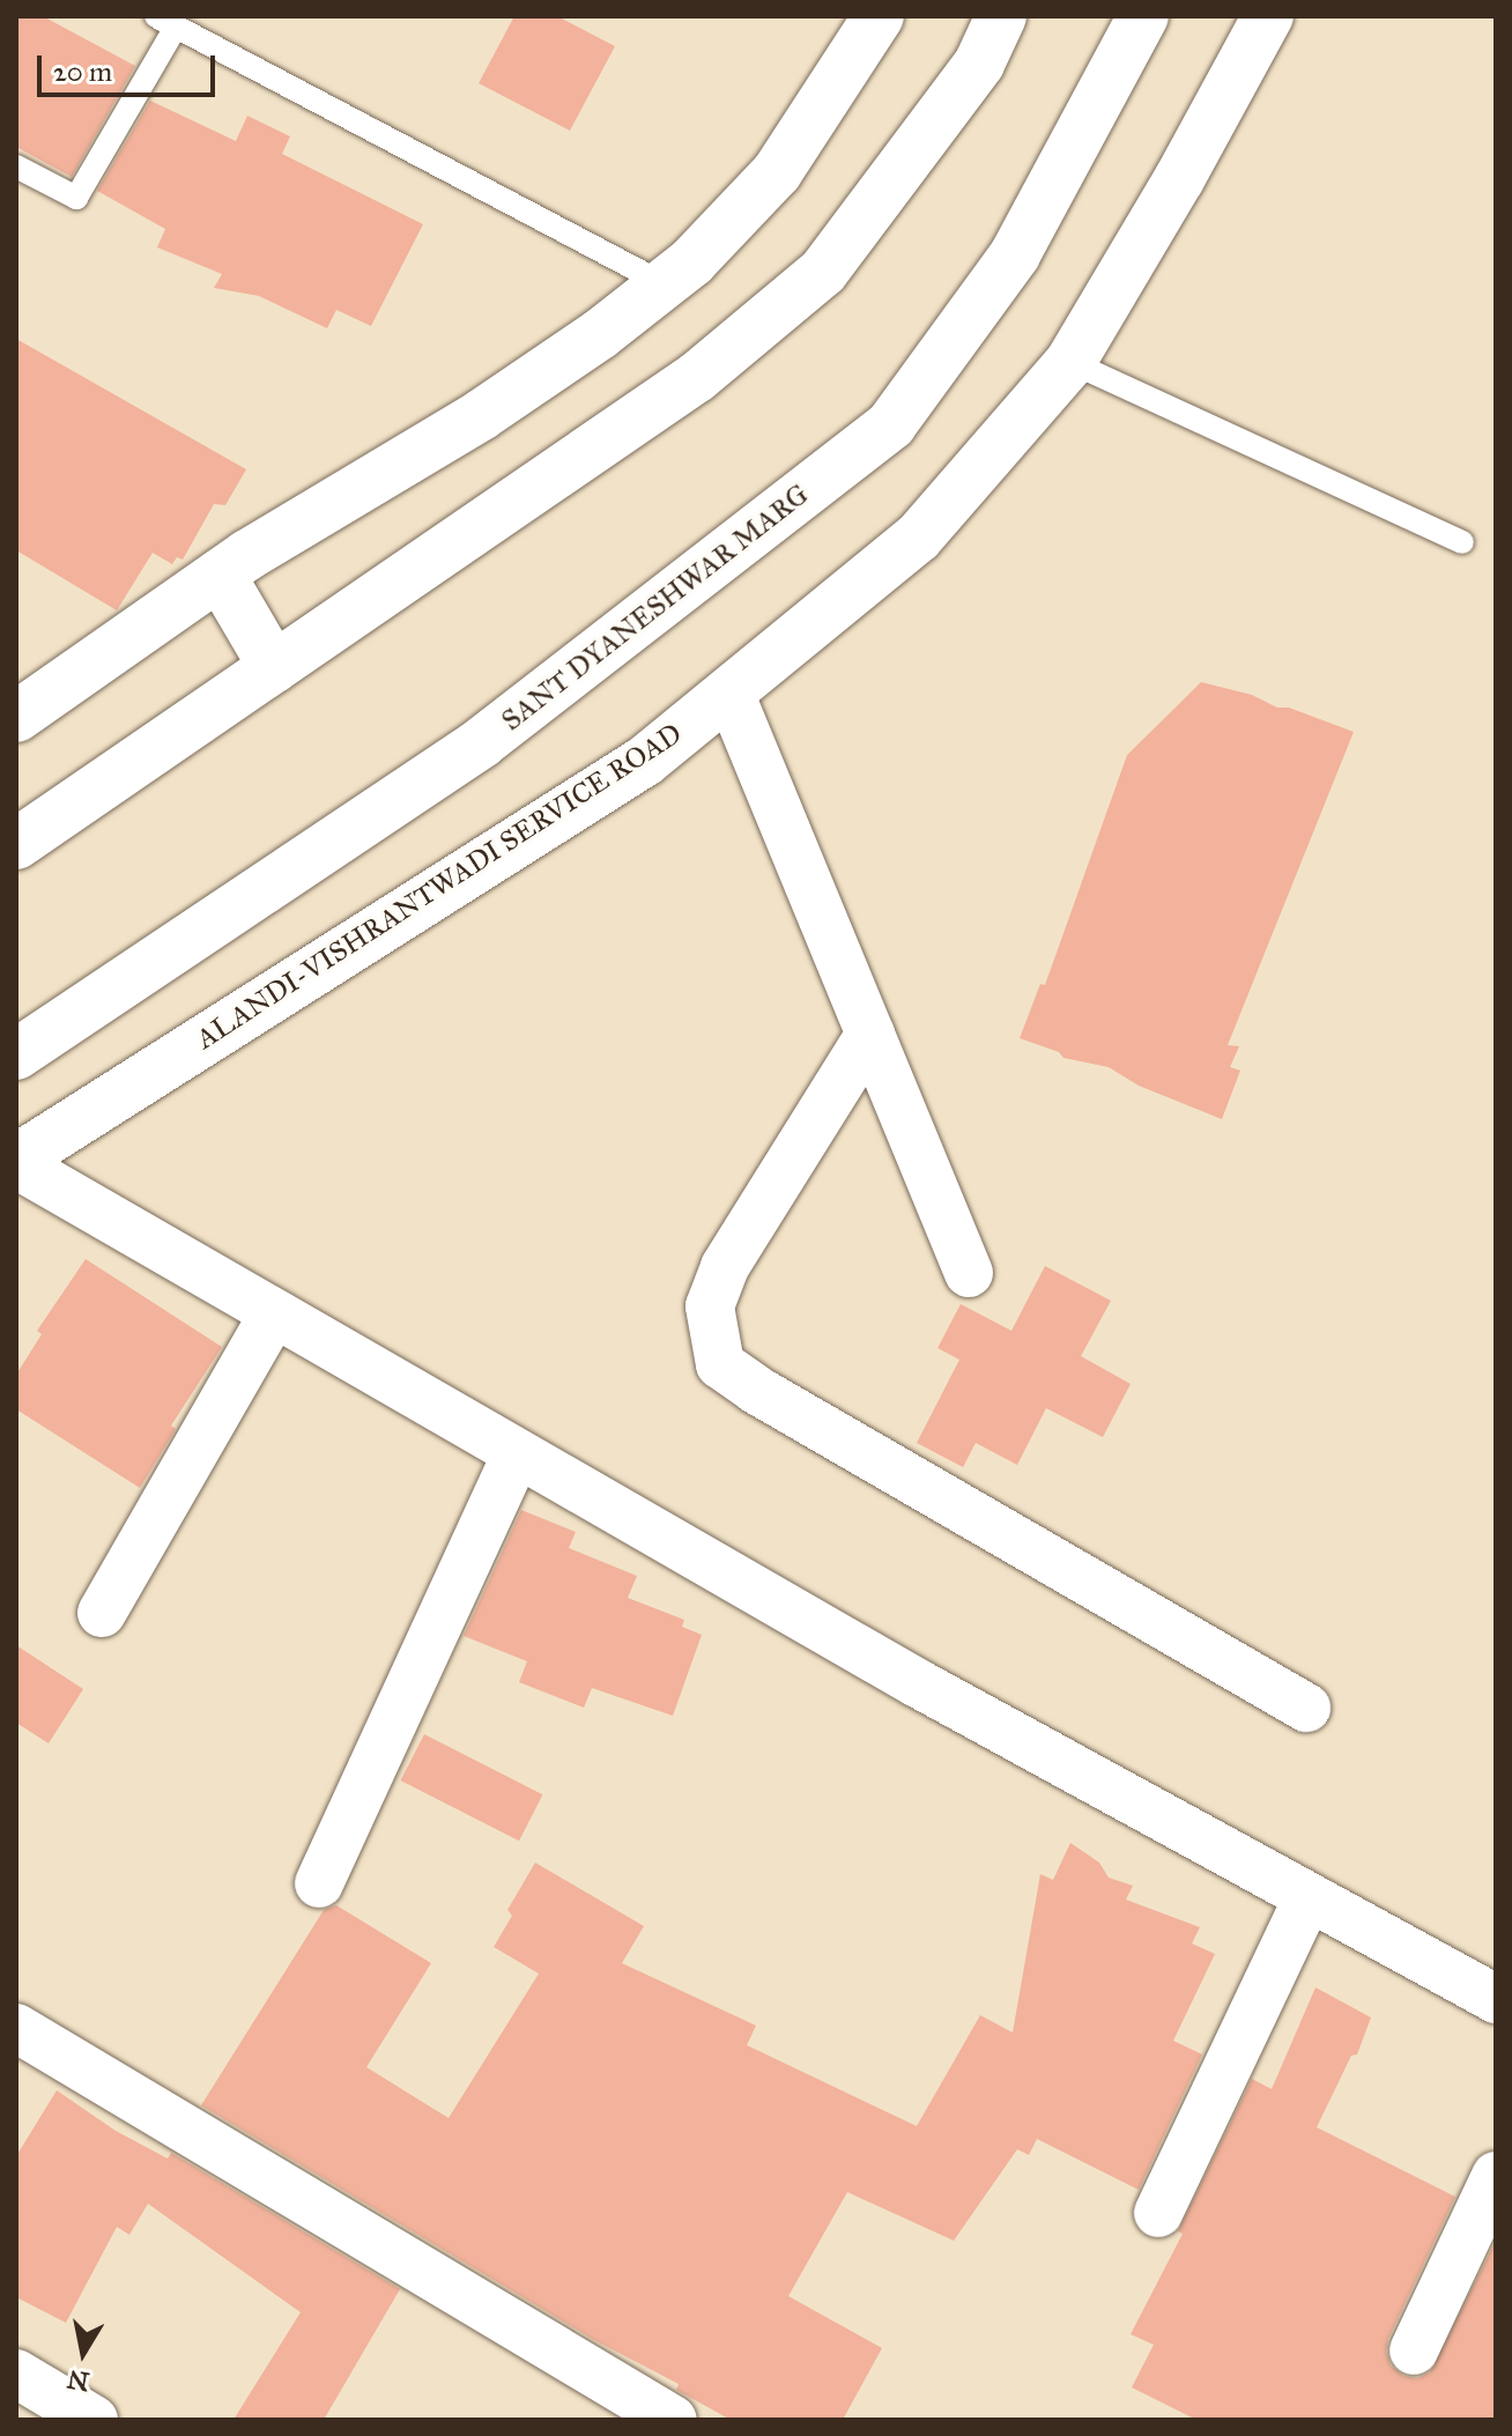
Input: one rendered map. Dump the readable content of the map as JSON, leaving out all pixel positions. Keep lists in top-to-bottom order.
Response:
{
  "streets": {
    "main road": ["SANT DYANESHWAR MARG", "ALANDI-VISHRANTWADI SERVICE ROAD"]
  },
  "scale_bar": "20 m",
  "north": "bottom"
}
